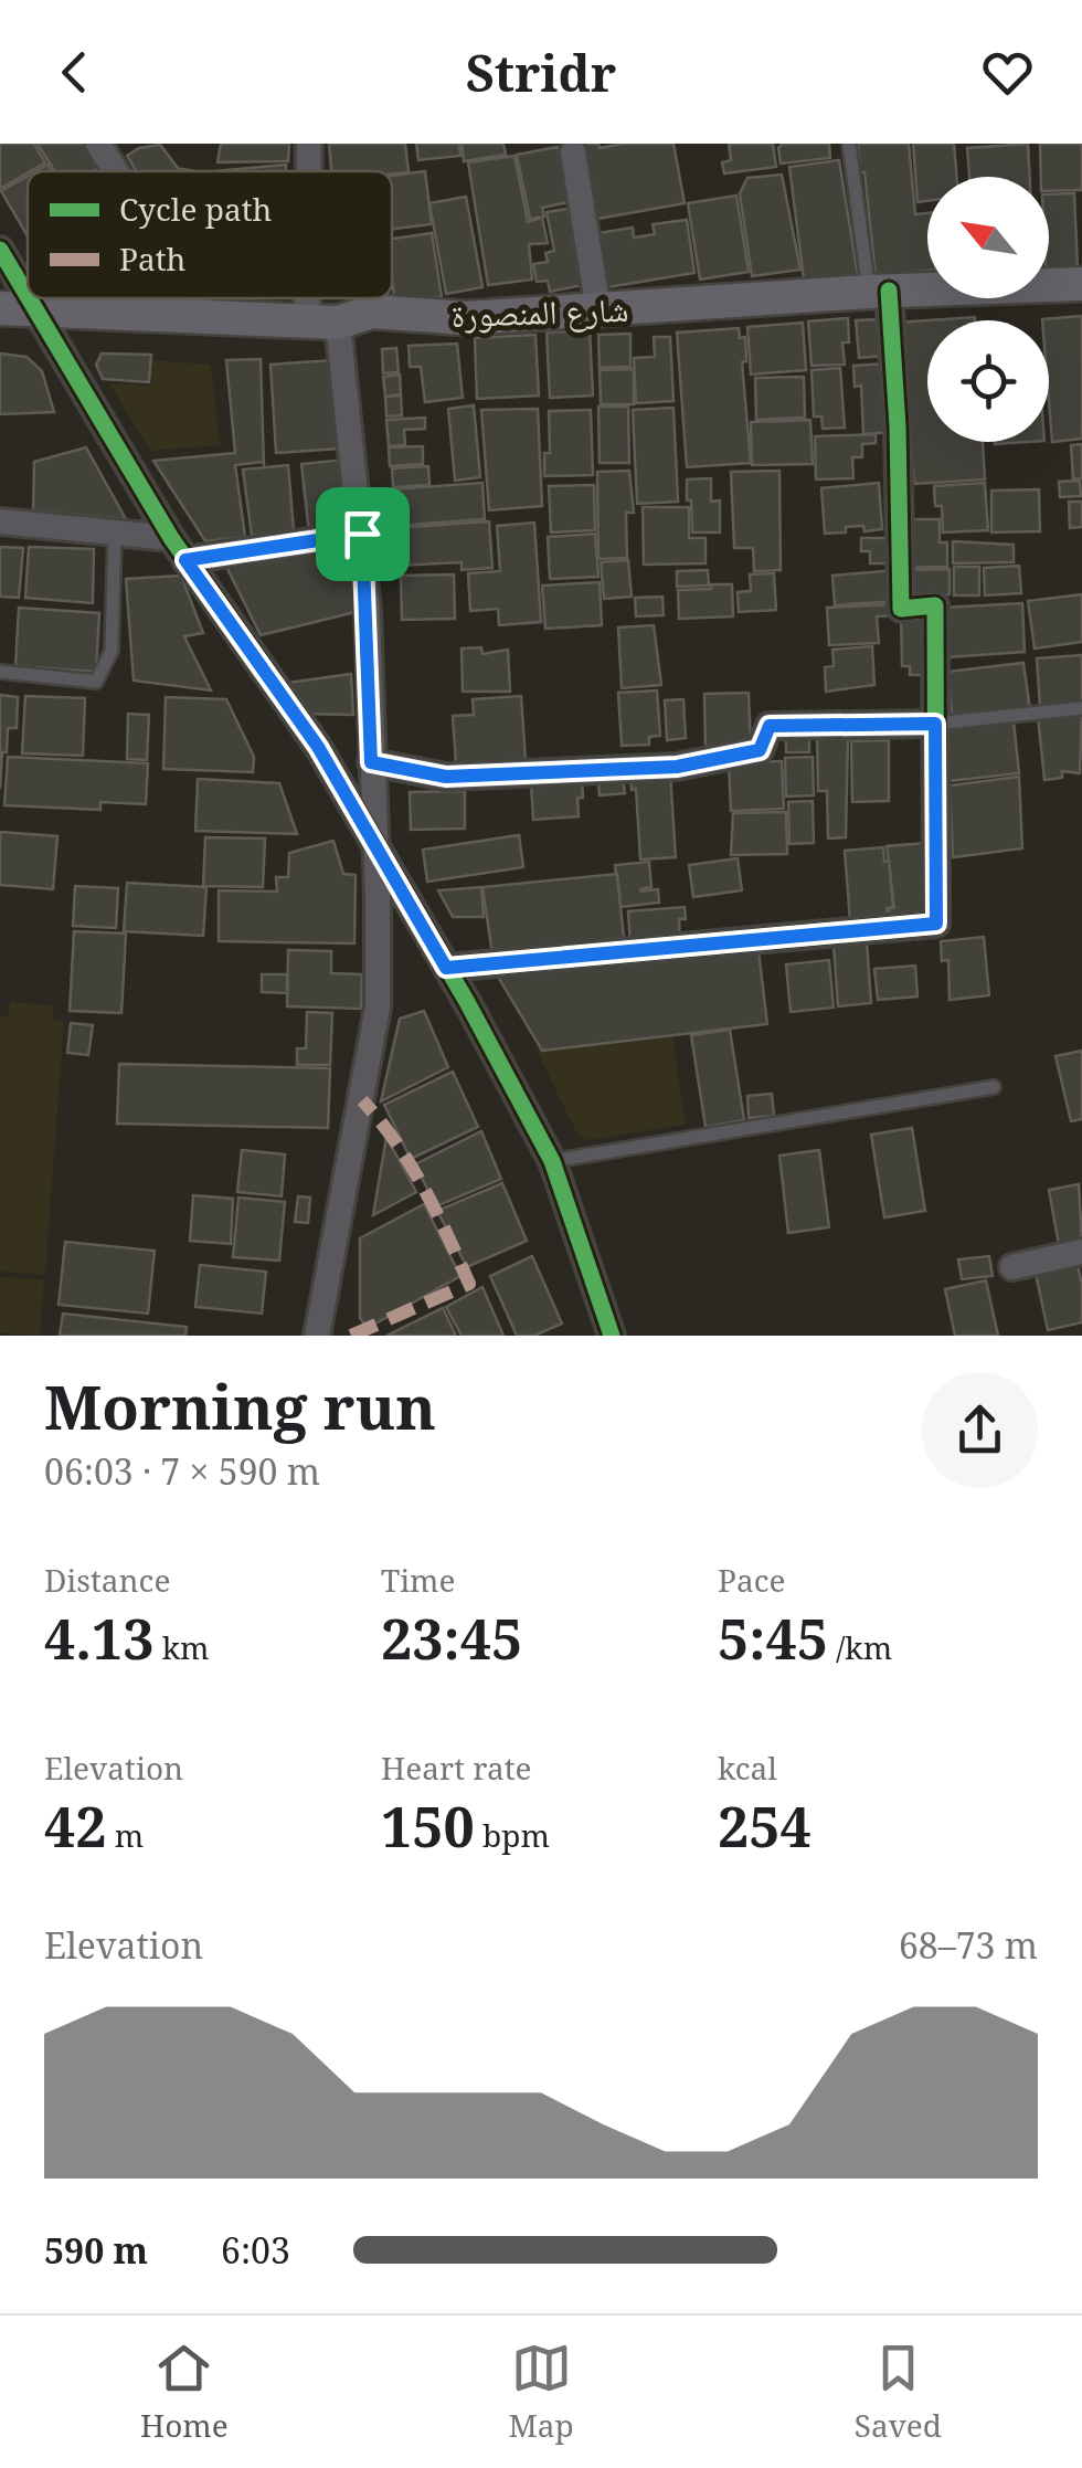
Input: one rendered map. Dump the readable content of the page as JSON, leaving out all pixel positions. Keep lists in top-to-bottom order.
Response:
{
  "streets": {
    "main road": ["شارع المنصورة"]
  },
  "legend": ["Cycle path", "Path"],
  "north": "top left",
  "page": {
    "header": "Stridr",
    "heading": ["Morning run", "06:03 · 7 × 590 m"],
    "stats": [
      ["Distance", "4.13 km"],
      ["Time", "23:45"],
      ["Pace", "5:45 /km"],
      ["Elevation", "42 m"],
      ["Heart rate", "150 bpm"],
      ["kcal", "254"]
    ],
    "chart": ["Elevation", "68–73 m"],
    "list": [
      {
        "name": "590 m",
        "note": "6:03"
      }
    ],
    "tabs": ["Home", "Map", "Saved"]
  }
}
